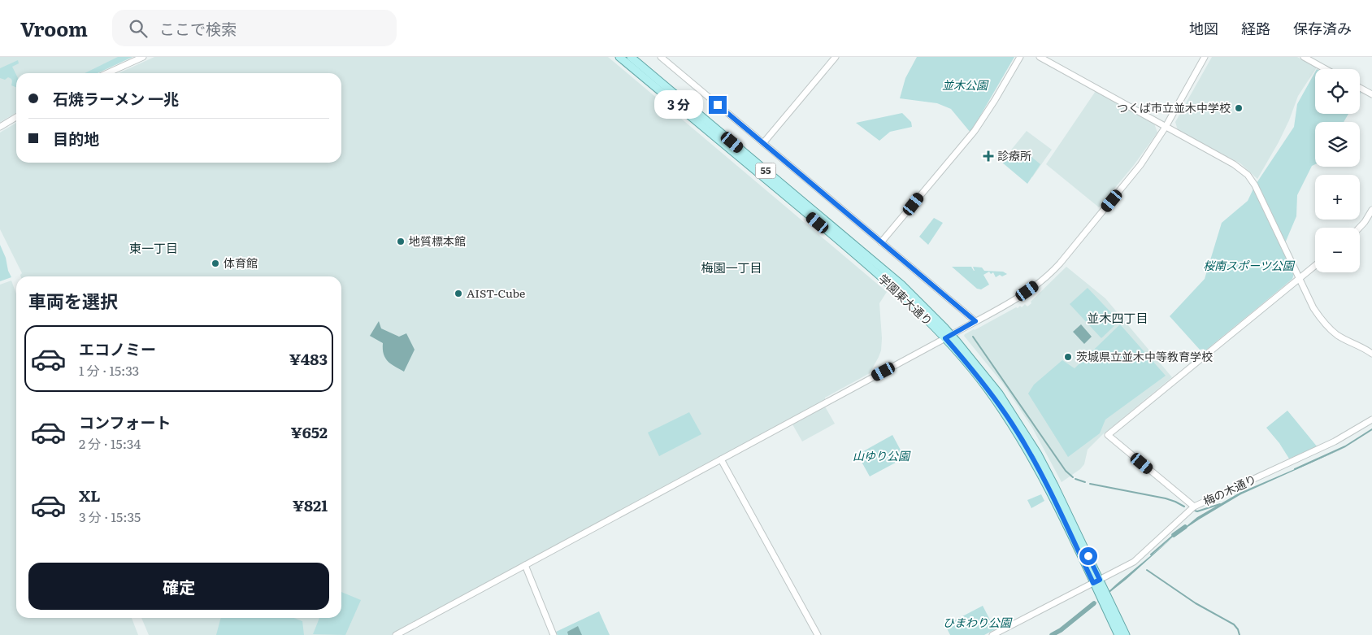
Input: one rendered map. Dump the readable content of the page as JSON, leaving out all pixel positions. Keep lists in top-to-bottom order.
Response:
{
  "streets": {
    "main road": ["55", "学園東大通り"],
    "street": ["梅の木通り"]
  },
  "crossings": [
    ["学園東大通り", "梅の木通り"]
  ],
  "districts": ["東一丁目", "梅園一丁目", "並木四丁目"],
  "parks": [
    "並木公園",
    "桜南スポーツ公園",
    "山ゆり公園",
    "ひまわり公園"
  ],
  "places": {
    "other": [
      "つくば市立並木中学校",
      "地質標本館",
      "体育館",
      "AIST-Cube",
      "茨城県立並木中等教育学校"
    ],
    "health": ["診療所"]
  },
  "page": {
    "header": "Vroom",
    "search": "ここで検索",
    "nav": ["地図", "経路", "保存済み"],
    "map_buttons": ["+", "−"],
    "banner": ["石焼ラーメン 一兆", "目的地"],
    "bubble": "3 分",
    "heading": "車両を選択",
    "list": [
      {
        "name": "エコノミー",
        "note": "1 分 · 15:33",
        "value": "¥483"
      },
      {
        "name": "コンフォート",
        "note": "2 分 · 15:34",
        "value": "¥652"
      },
      {
        "name": "XL",
        "note": "3 分 · 15:35",
        "value": "¥821"
      }
    ],
    "buttons": "確定"
  }
}
